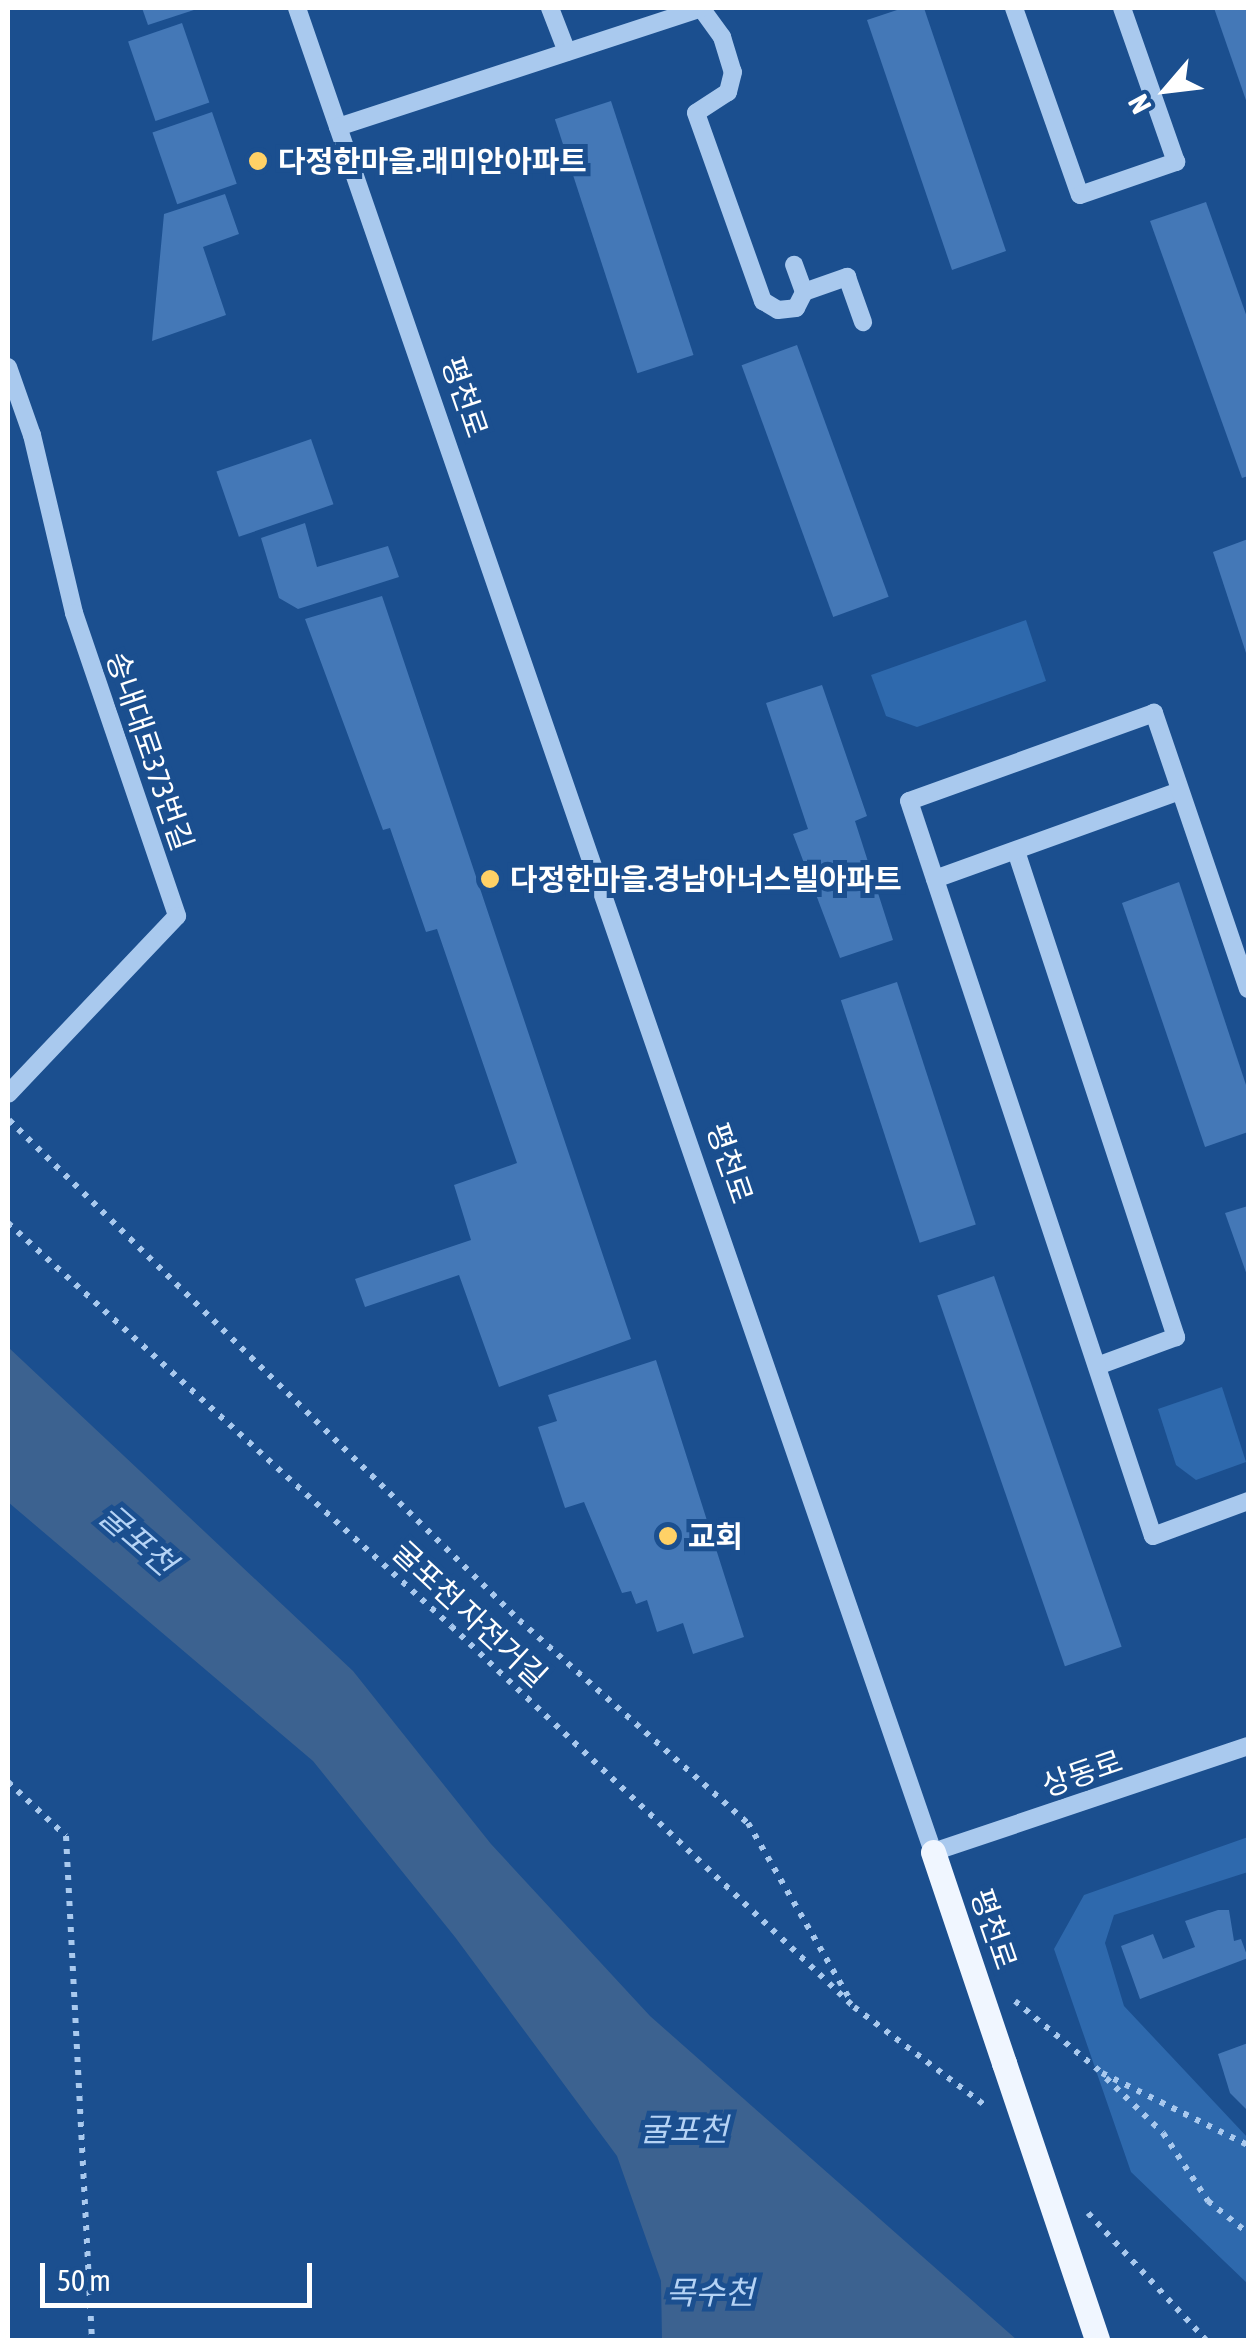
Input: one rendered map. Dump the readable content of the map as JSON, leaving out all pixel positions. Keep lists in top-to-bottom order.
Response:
{
  "streets": {
    "main road": ["평천로"],
    "street": ["송내대로373번길", "상동로"],
    "path": ["굴포천 자전거길"]
  },
  "crossings": [
    ["평천로", "상동로"]
  ],
  "water": ["굴포천", "목수천"],
  "places": ["다정한마을.래미안아파트", "다정한마을.경남아너스빌아파트", "교회"],
  "scale_bar": "50 m",
  "north": "bottom left"
}
